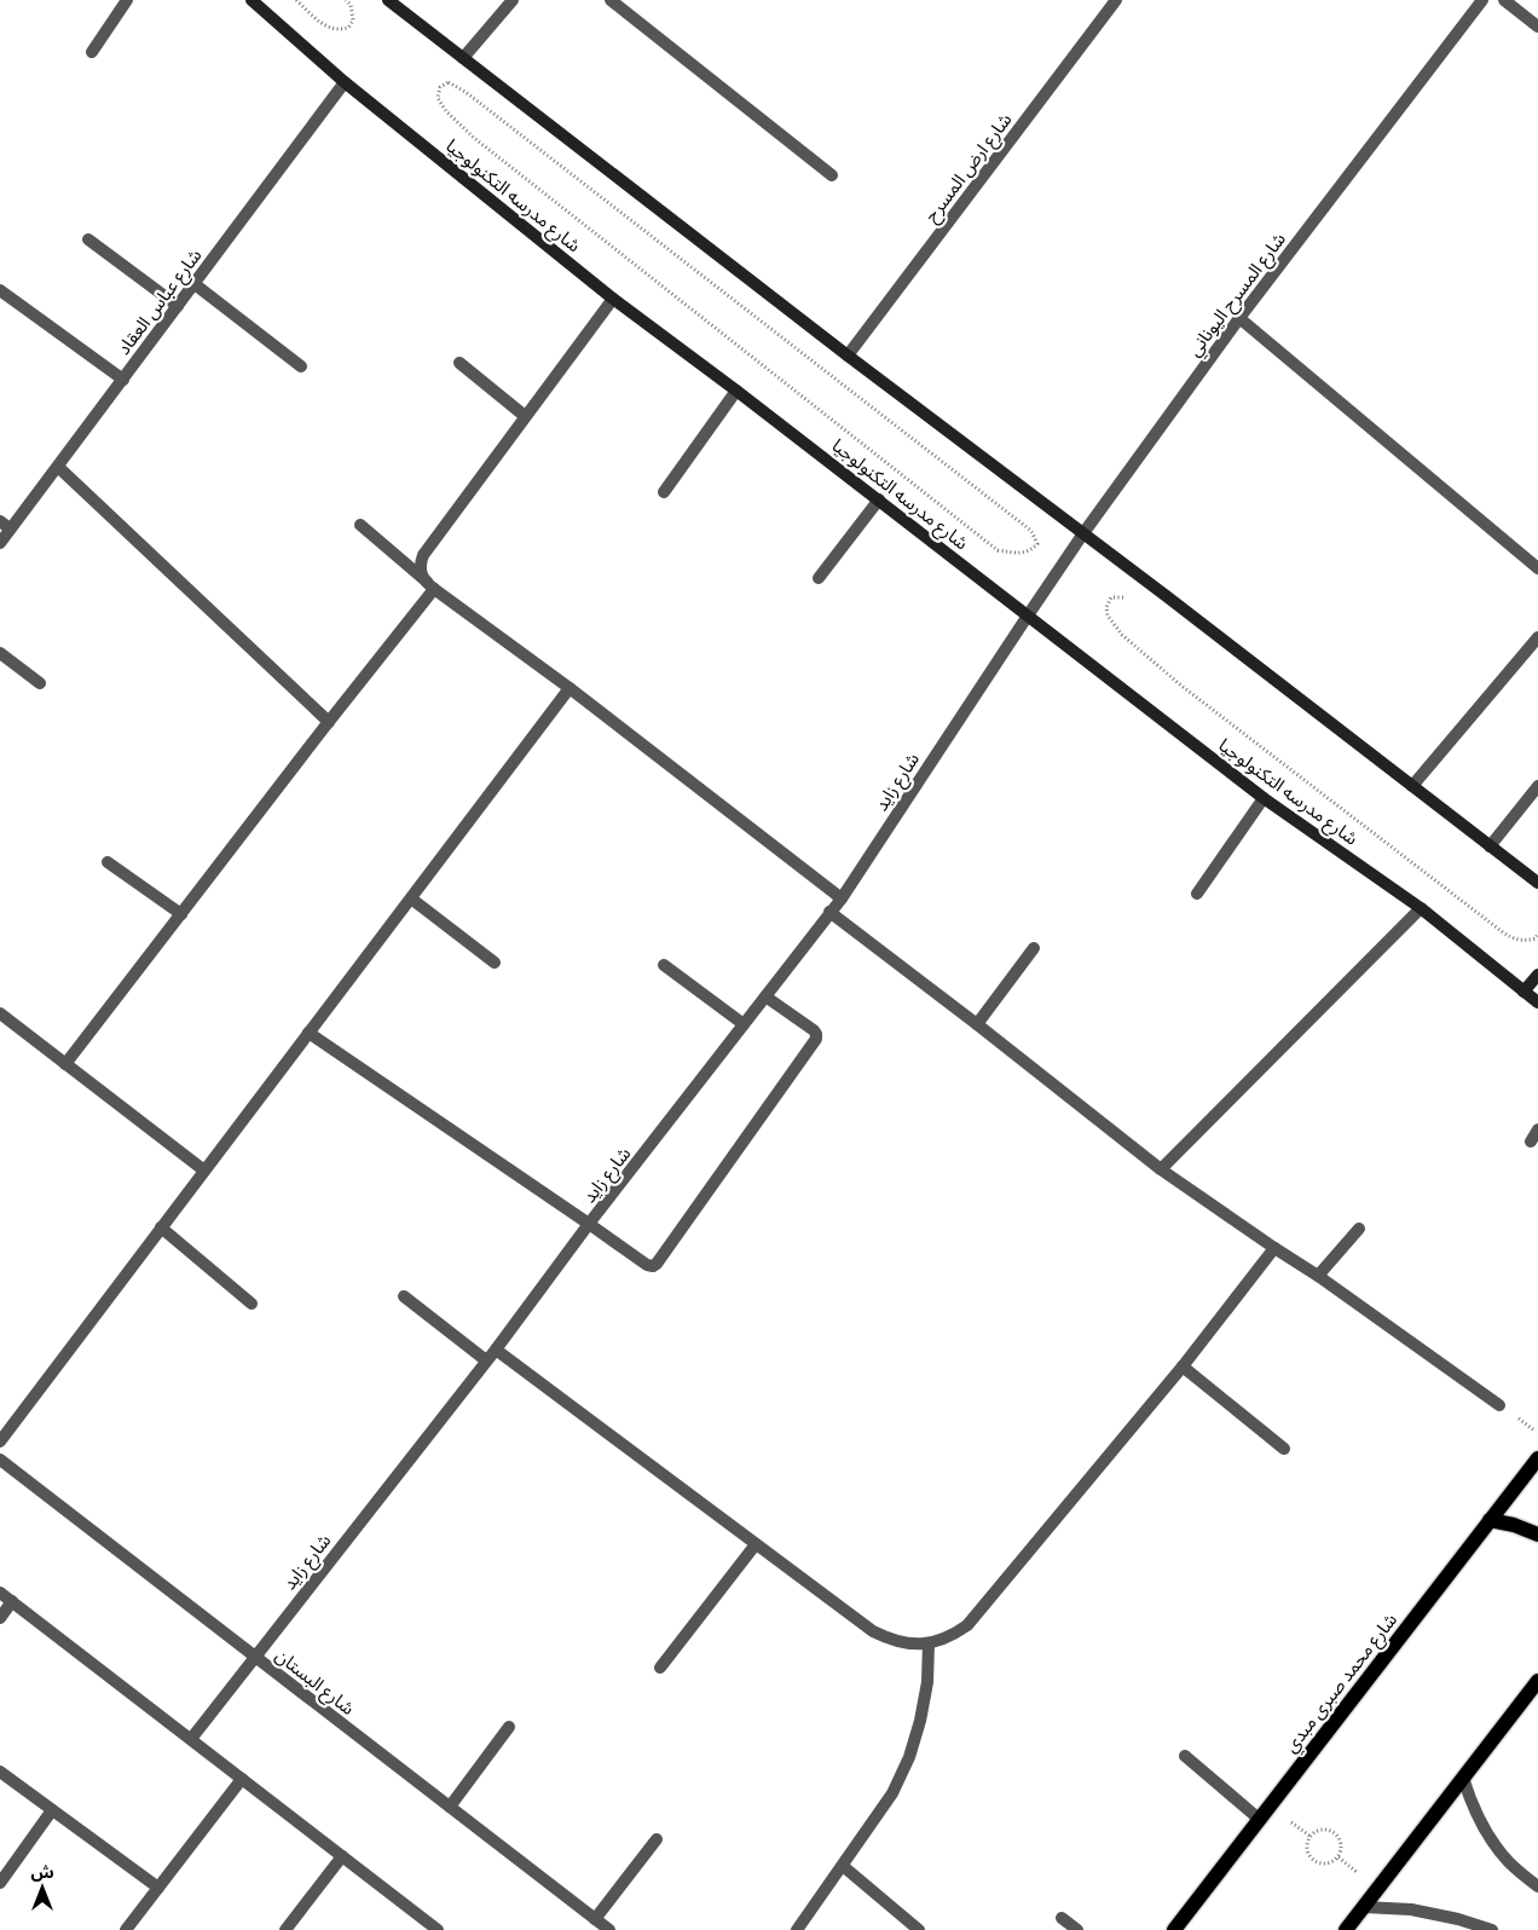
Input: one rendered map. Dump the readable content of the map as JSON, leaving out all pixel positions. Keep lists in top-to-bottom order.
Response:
{
  "streets": {
    "main road": ["شارع محمد صبرى مبدي"],
    "street": [
      "شارع ارض المسرح",
      "شارع مدرسه التكنولوجيا",
      "شارع المسرح اليوناني",
      "شارع عباس العقاد",
      "شارع زايد",
      "شارع البستان"
    ]
  },
  "crossings": [
    ["شارع مدرسه التكنولوجيا", "شارع المسرح اليوناني"],
    ["شارع مدرسه التكنولوجيا", "شارع عباس العقاد"],
    ["شارع مدرسه التكنولوجيا", "شارع زايد"],
    ["شارع المسرح اليوناني", "شارع زايد"],
    ["شارع زايد", "شارع البستان"]
  ],
  "north": "top"
}
